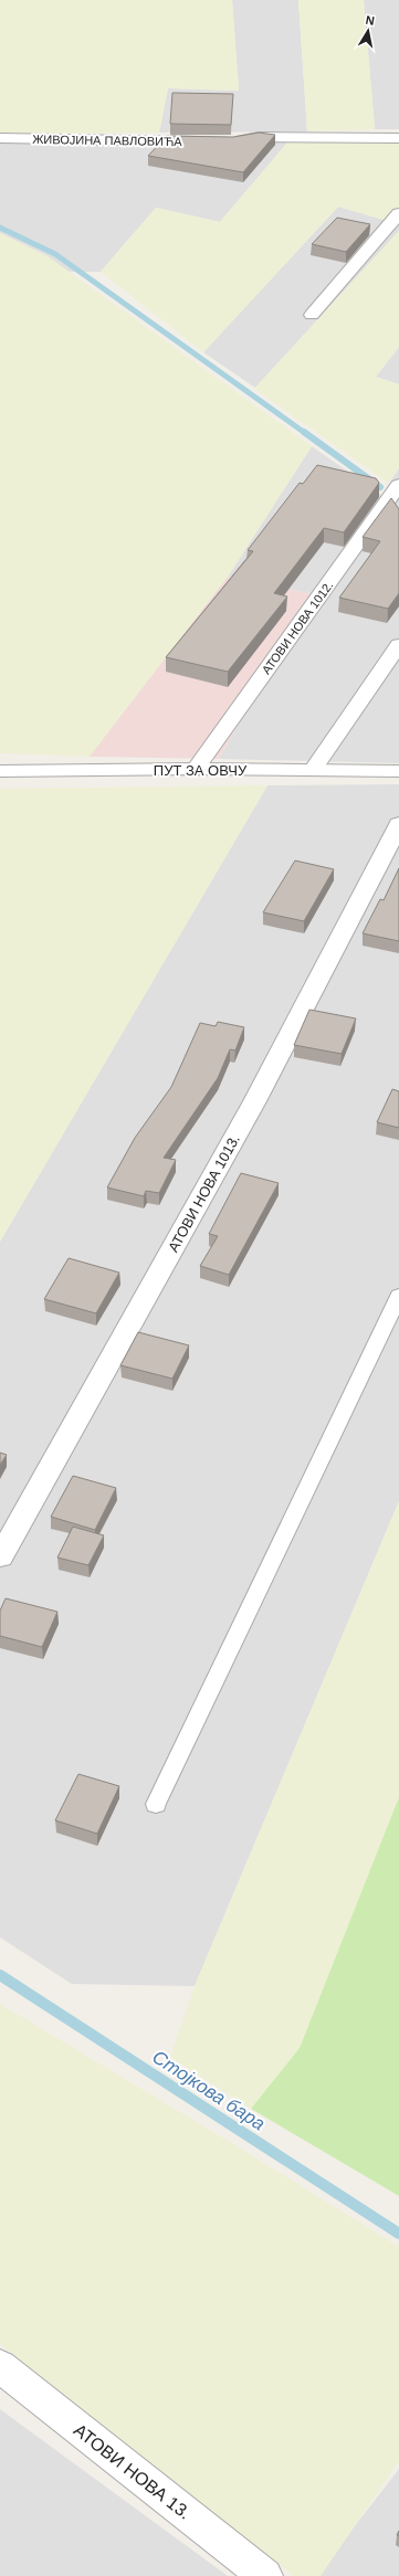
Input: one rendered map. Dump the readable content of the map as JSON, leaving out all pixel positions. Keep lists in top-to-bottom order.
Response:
{
  "streets": {
    "street": [
      "ЖИВОЈИНА ПАВЛОВИЋА",
      "АТОВИ НОВА 1012.",
      "ПУТ ЗА ОВЧУ",
      "АТОВИ НОВА 1013.",
      "АТОВИ НОВА 13."
    ]
  },
  "crossings": [
    ["АТОВИ НОВА 1012.", "ПУТ ЗА ОВЧУ"]
  ],
  "water": ["Стојкова бара"],
  "north": "top"
}
